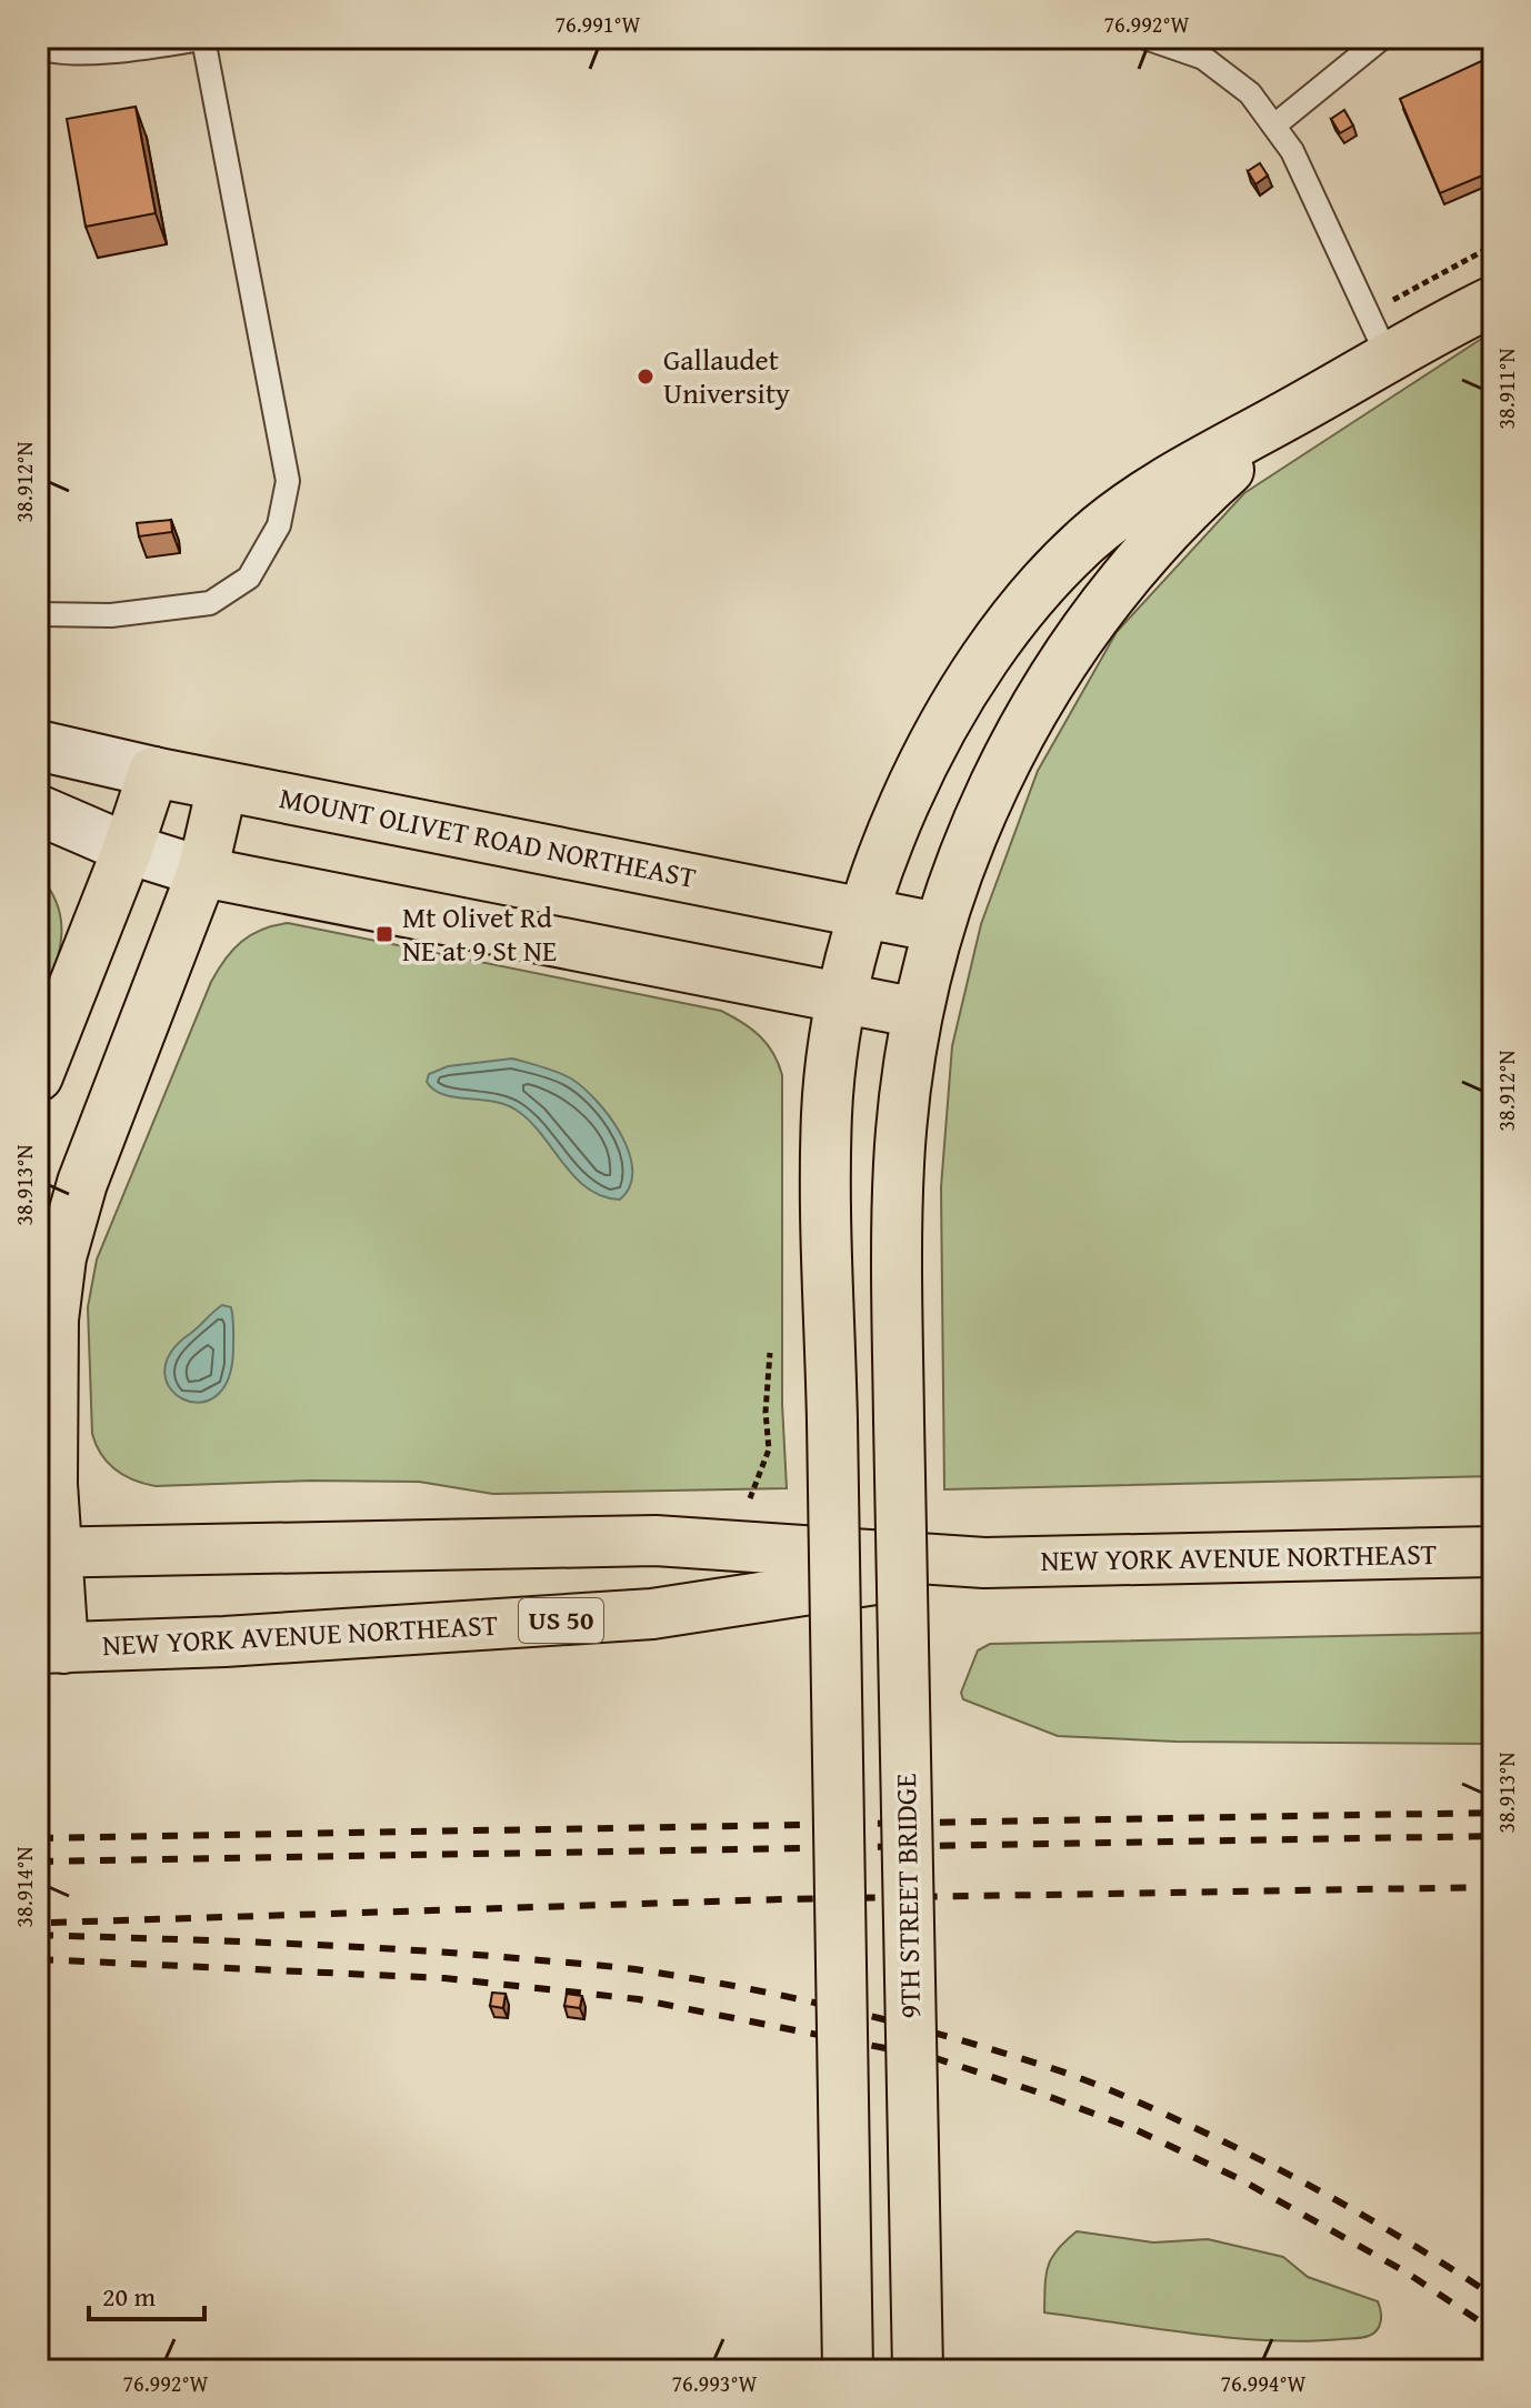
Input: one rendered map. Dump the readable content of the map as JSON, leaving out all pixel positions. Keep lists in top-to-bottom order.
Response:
{
  "streets": {
    "main road": [
      "MOUNT OLIVET ROAD NORTHEAST",
      "NEW YORK AVENUE NORTHEAST",
      "US 50",
      "9TH STREET BRIDGE"
    ]
  },
  "crossings": [
    ["MOUNT OLIVET ROAD NORTHEAST", "9TH STREET BRIDGE"]
  ],
  "places": {
    "other": ["Gallaudet University"],
    "transit": ["Mt Olivet Rd NE at 9 St NE"]
  },
  "scale_bar": "20 m",
  "coordinates": [
    "76.991°W",
    "76.992°W",
    "38.911°N",
    "38.912°N",
    "38.913°N",
    "38.914°N",
    "76.993°W",
    "76.994°W"
  ]
}
